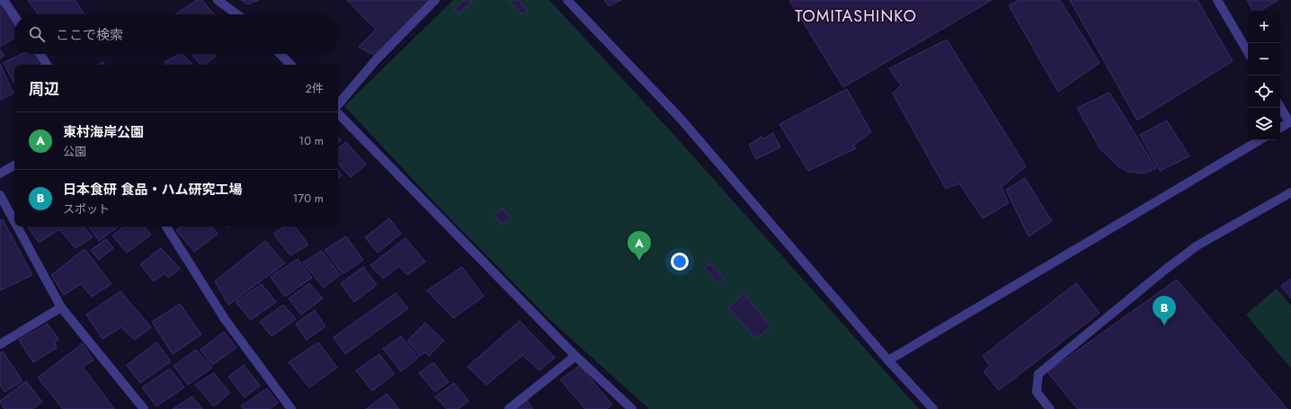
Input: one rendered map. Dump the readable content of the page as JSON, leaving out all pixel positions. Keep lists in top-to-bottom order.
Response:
{
  "districts": ["TOMITASHINKO"],
  "page": {
    "map_buttons": ["+", "−"],
    "search": "ここで検索",
    "heading": ["周辺", "2件"],
    "list": [
      {
        "mark": "A",
        "name": "東村海岸公園",
        "note": "公園",
        "value": "10 m"
      },
      {
        "mark": "B",
        "name": "日本食研 食品・ハム研究工場",
        "note": "スポット",
        "value": "170 m"
      }
    ],
    "pins": ["A", "B"]
  }
}
